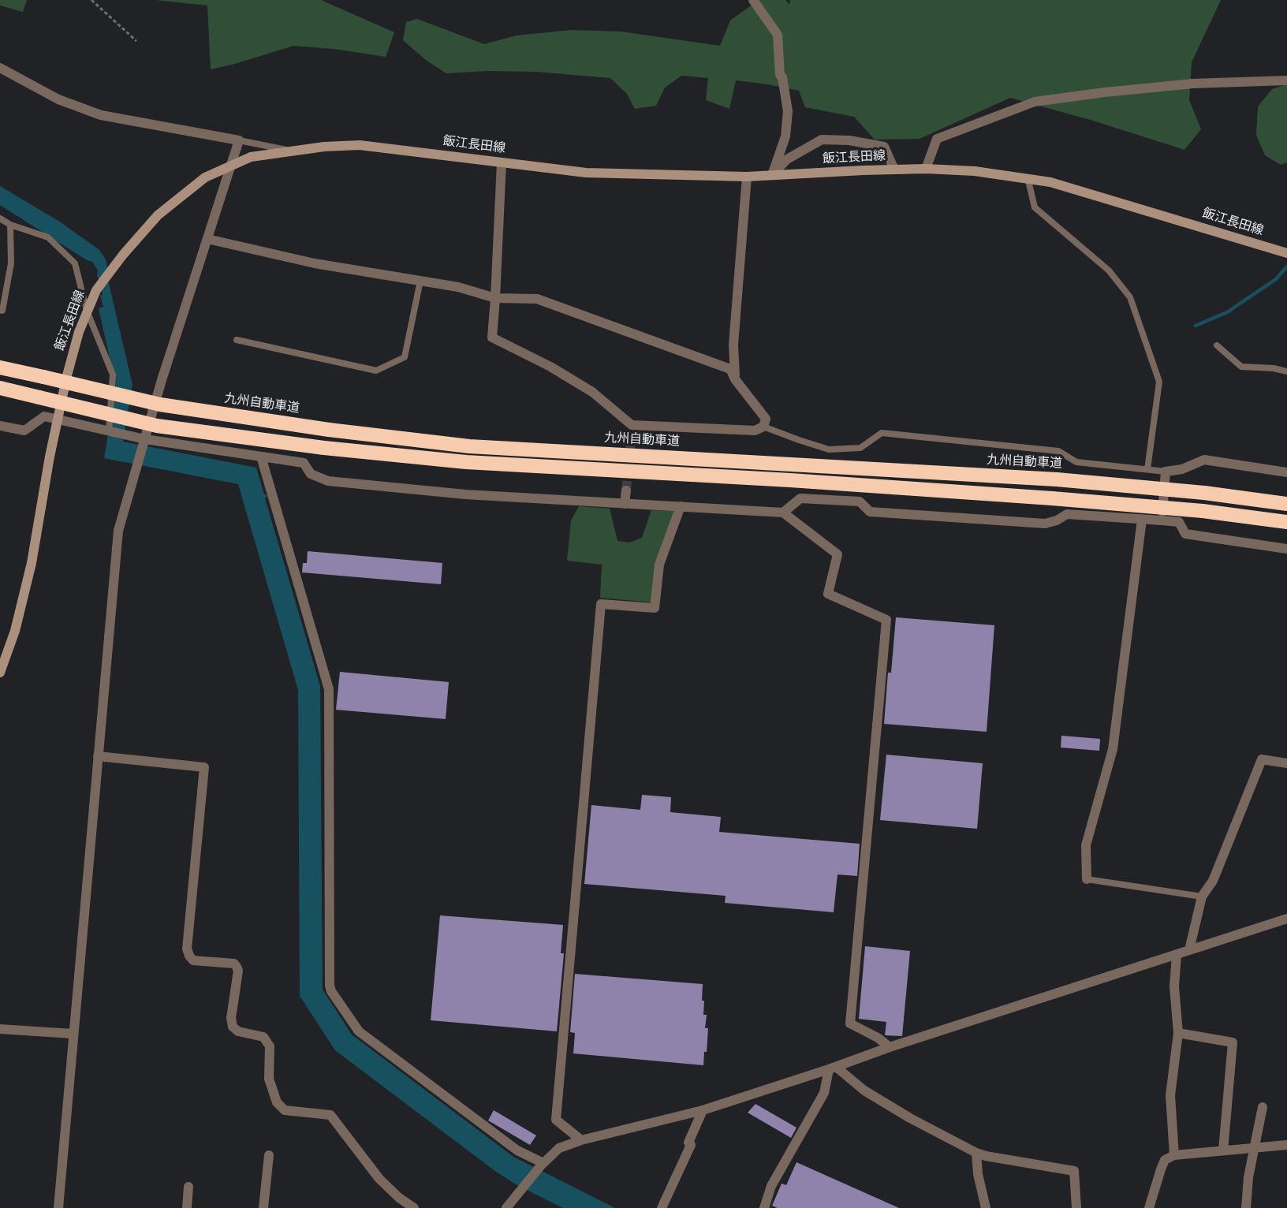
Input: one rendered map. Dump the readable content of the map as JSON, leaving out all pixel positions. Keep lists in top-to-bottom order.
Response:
{
  "streets": {
    "highway": ["九州自動車道"],
    "main road": ["飯江長田線"]
  }
}
